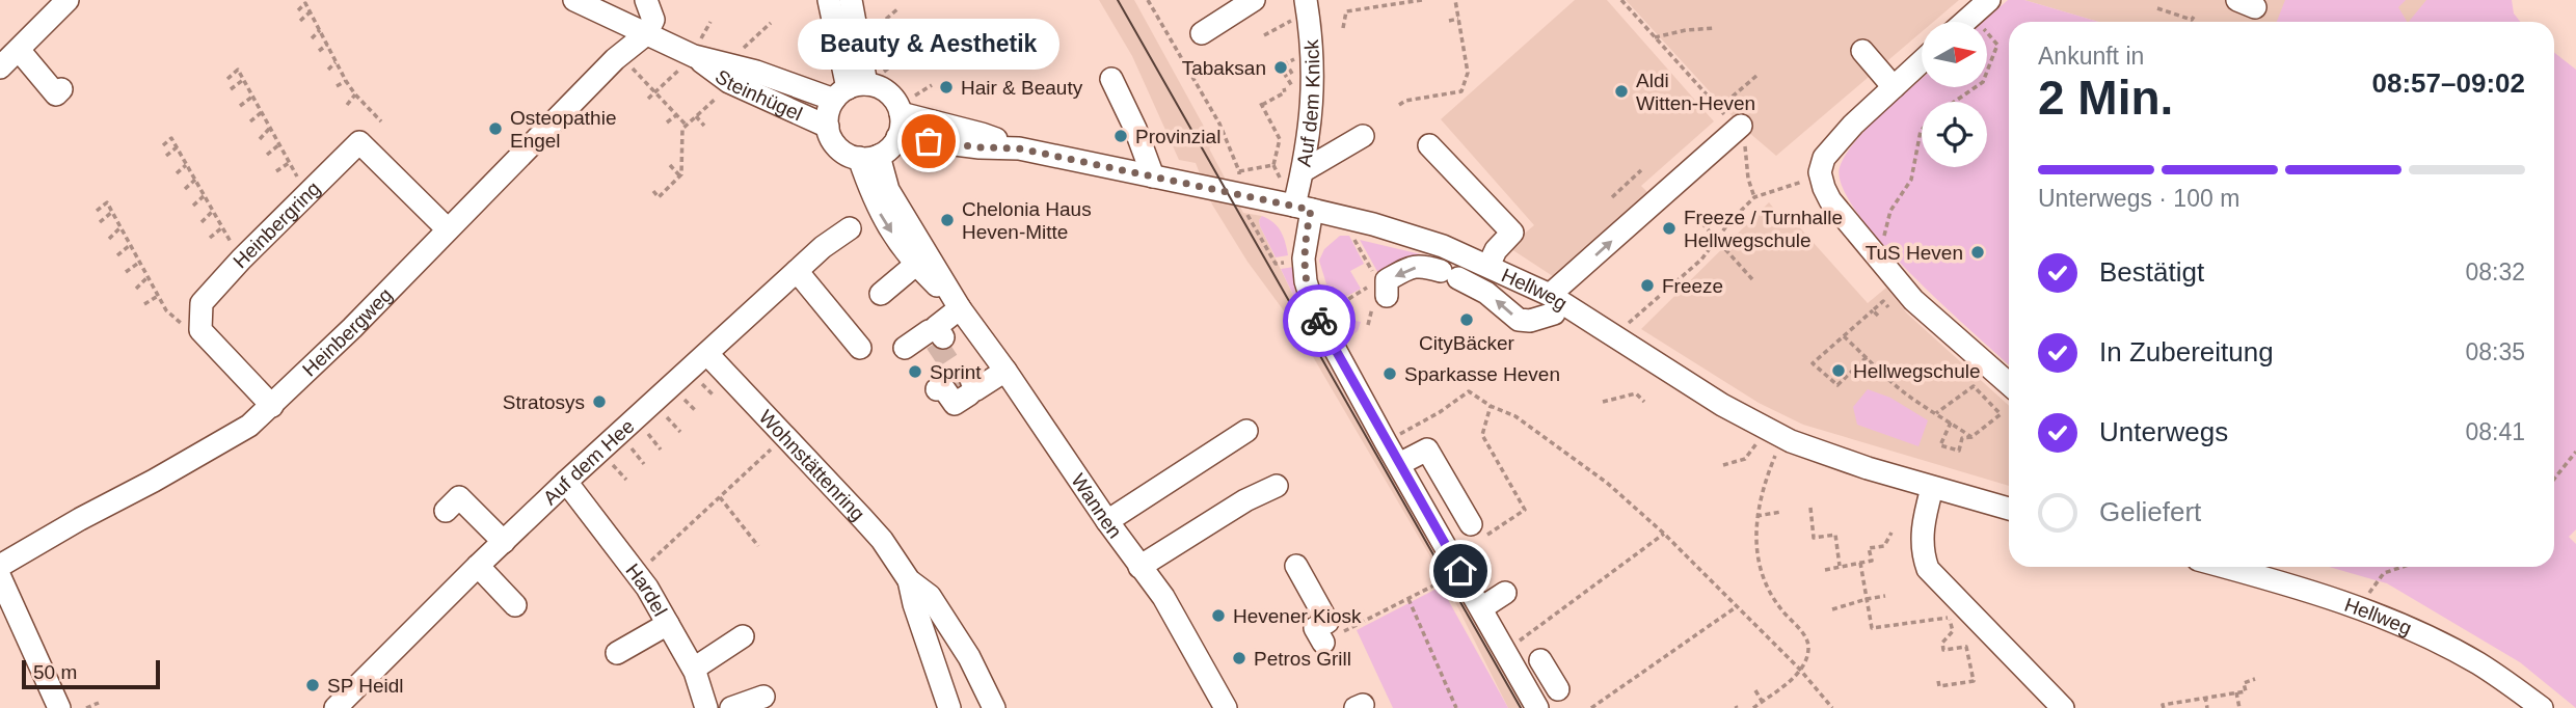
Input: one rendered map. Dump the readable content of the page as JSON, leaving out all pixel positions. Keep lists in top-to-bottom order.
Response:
{
  "streets": {
    "street": [
      "Steinhügel",
      "Auf dem Knick",
      "Heinbergring",
      "Hellweg",
      "Heinbergweg",
      "Auf dem Hee",
      "Wohnstättenring",
      "Wannen",
      "Hardel"
    ]
  },
  "crossings": [
    ["Steinhügel", "Hellweg"],
    ["Steinhügel", "Heinbergweg"],
    ["Steinhügel", "Wannen"],
    ["Auf dem Knick", "Hellweg"],
    ["Heinbergring", "Heinbergweg"],
    ["Hellweg", "Wannen"],
    ["Auf dem Hee", "Wohnstättenring"],
    ["Auf dem Hee", "Hardel"]
  ],
  "places": [
    "Tabaksan",
    "Hair & Beauty",
    "Aldi Witten-Heven",
    "Osteopathie Engel",
    "Provinzial",
    "Beauty & Aesthetik",
    "Chelonia Haus Heven-Mitte",
    "Freeze / Turnhalle Hellwegschule",
    "TuS Heven",
    "Freeze",
    "CityBäcker",
    "Hellwegschule",
    "Sprint",
    "Sparkasse Heven",
    "Stratosys",
    "Hevener Kiosk",
    "Petros Grill",
    "SP Heidl"
  ],
  "scale_bar": "50 m",
  "north": "right",
  "page": {
    "bubble": "Beauty & Aesthetik",
    "heading": ["2 Min.", "Ankunft in", "08:57–09:02"],
    "bar": "Unterwegs · 100 m",
    "list": [
      ["Bestätigt", "08:32"],
      ["In Zubereitung", "08:35"],
      ["Unterwegs", "08:41"],
      "Geliefert"
    ],
    "scale": "50 m"
  }
}
